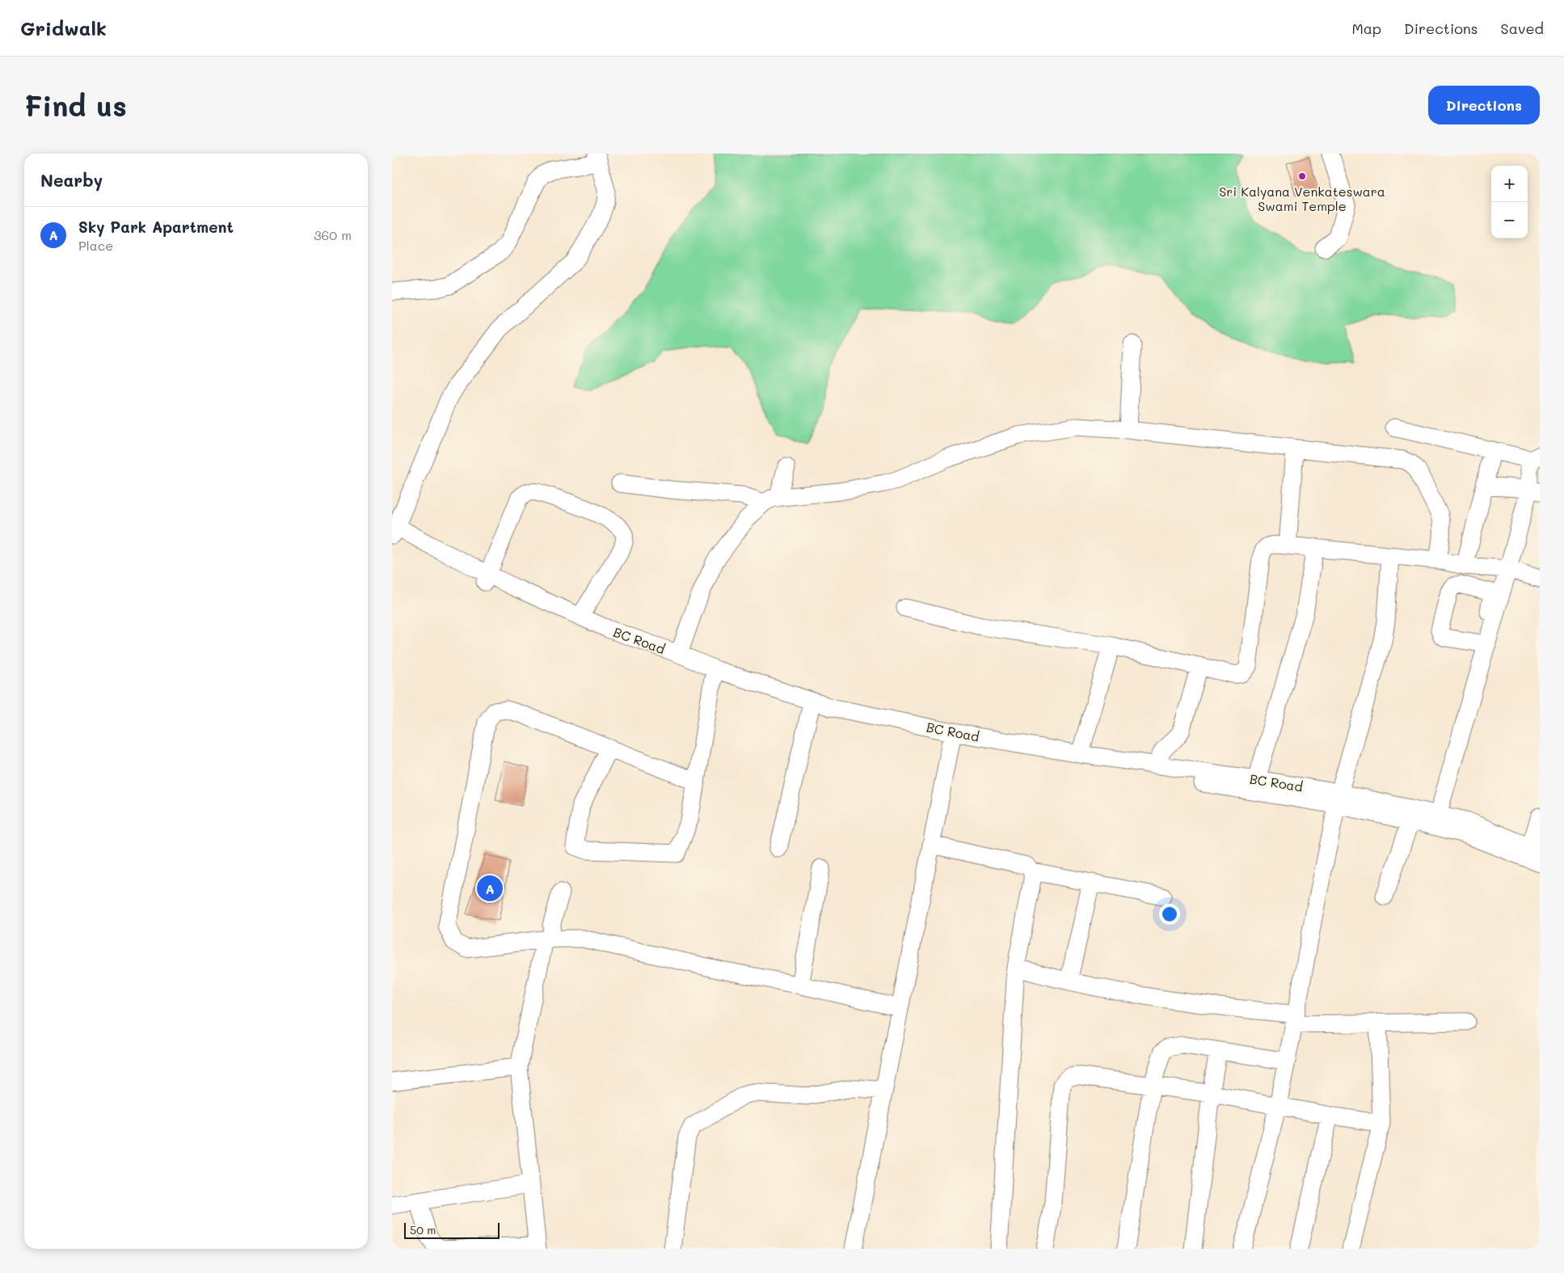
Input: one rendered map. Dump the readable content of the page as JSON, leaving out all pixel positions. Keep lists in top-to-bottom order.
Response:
{
  "streets": {
    "street": ["BC Road"]
  },
  "places": ["Sri Kalyana Venkateswara Swami Temple"],
  "scale_bar": "50 m",
  "page": {
    "header": "Gridwalk",
    "nav": ["Map", "Directions", "Saved"],
    "buttons": "Directions",
    "title": "Find us",
    "heading": "Nearby",
    "map_buttons": ["+", "−"],
    "list": [
      {
        "mark": "A",
        "name": "Sky Park Apartment",
        "note": "Place",
        "value": "360 m"
      }
    ],
    "pins": "A",
    "scale": "50 m"
  }
}
